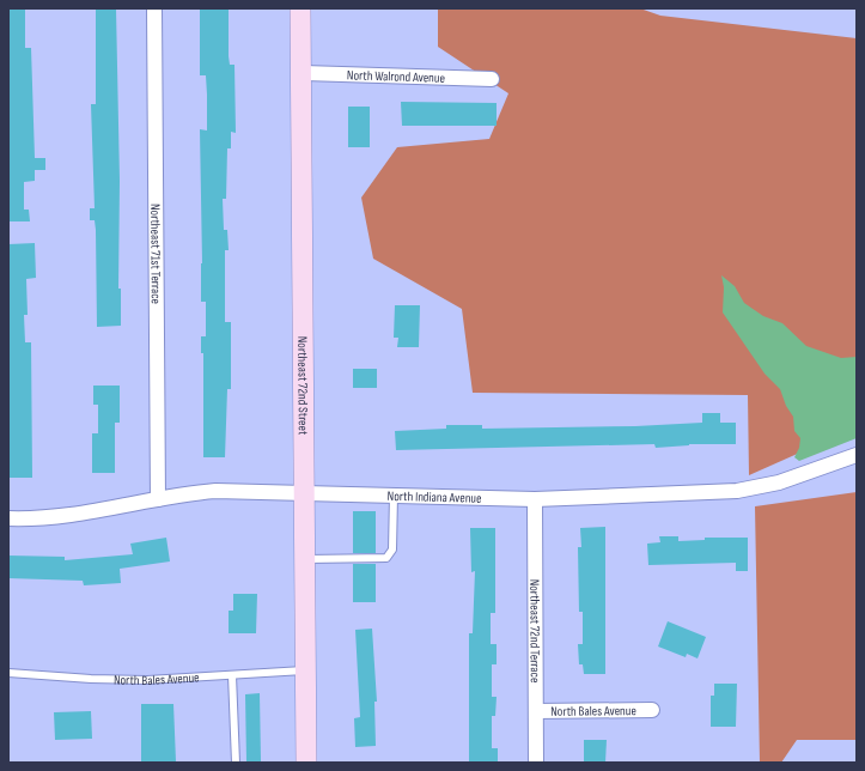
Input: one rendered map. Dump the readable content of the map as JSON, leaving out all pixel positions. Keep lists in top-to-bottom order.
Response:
{
  "streets": {
    "main road": ["Northeast 72nd Street"],
    "street": [
      "North Walrond Avenue",
      "Northeast 71st Terrace",
      "North Indiana Avenue",
      "Northeast 72nd Terrace",
      "North Bales Avenue"
    ]
  },
  "crossings": [
    ["North Walrond Avenue", "Northeast 72nd Street"],
    ["Northeast 71st Terrace", "North Indiana Avenue"],
    ["Northeast 72nd Street", "North Indiana Avenue"],
    ["Northeast 72nd Street", "North Bales Avenue"],
    ["North Indiana Avenue", "Northeast 72nd Terrace"],
    ["Northeast 72nd Terrace", "North Bales Avenue"]
  ]
}
